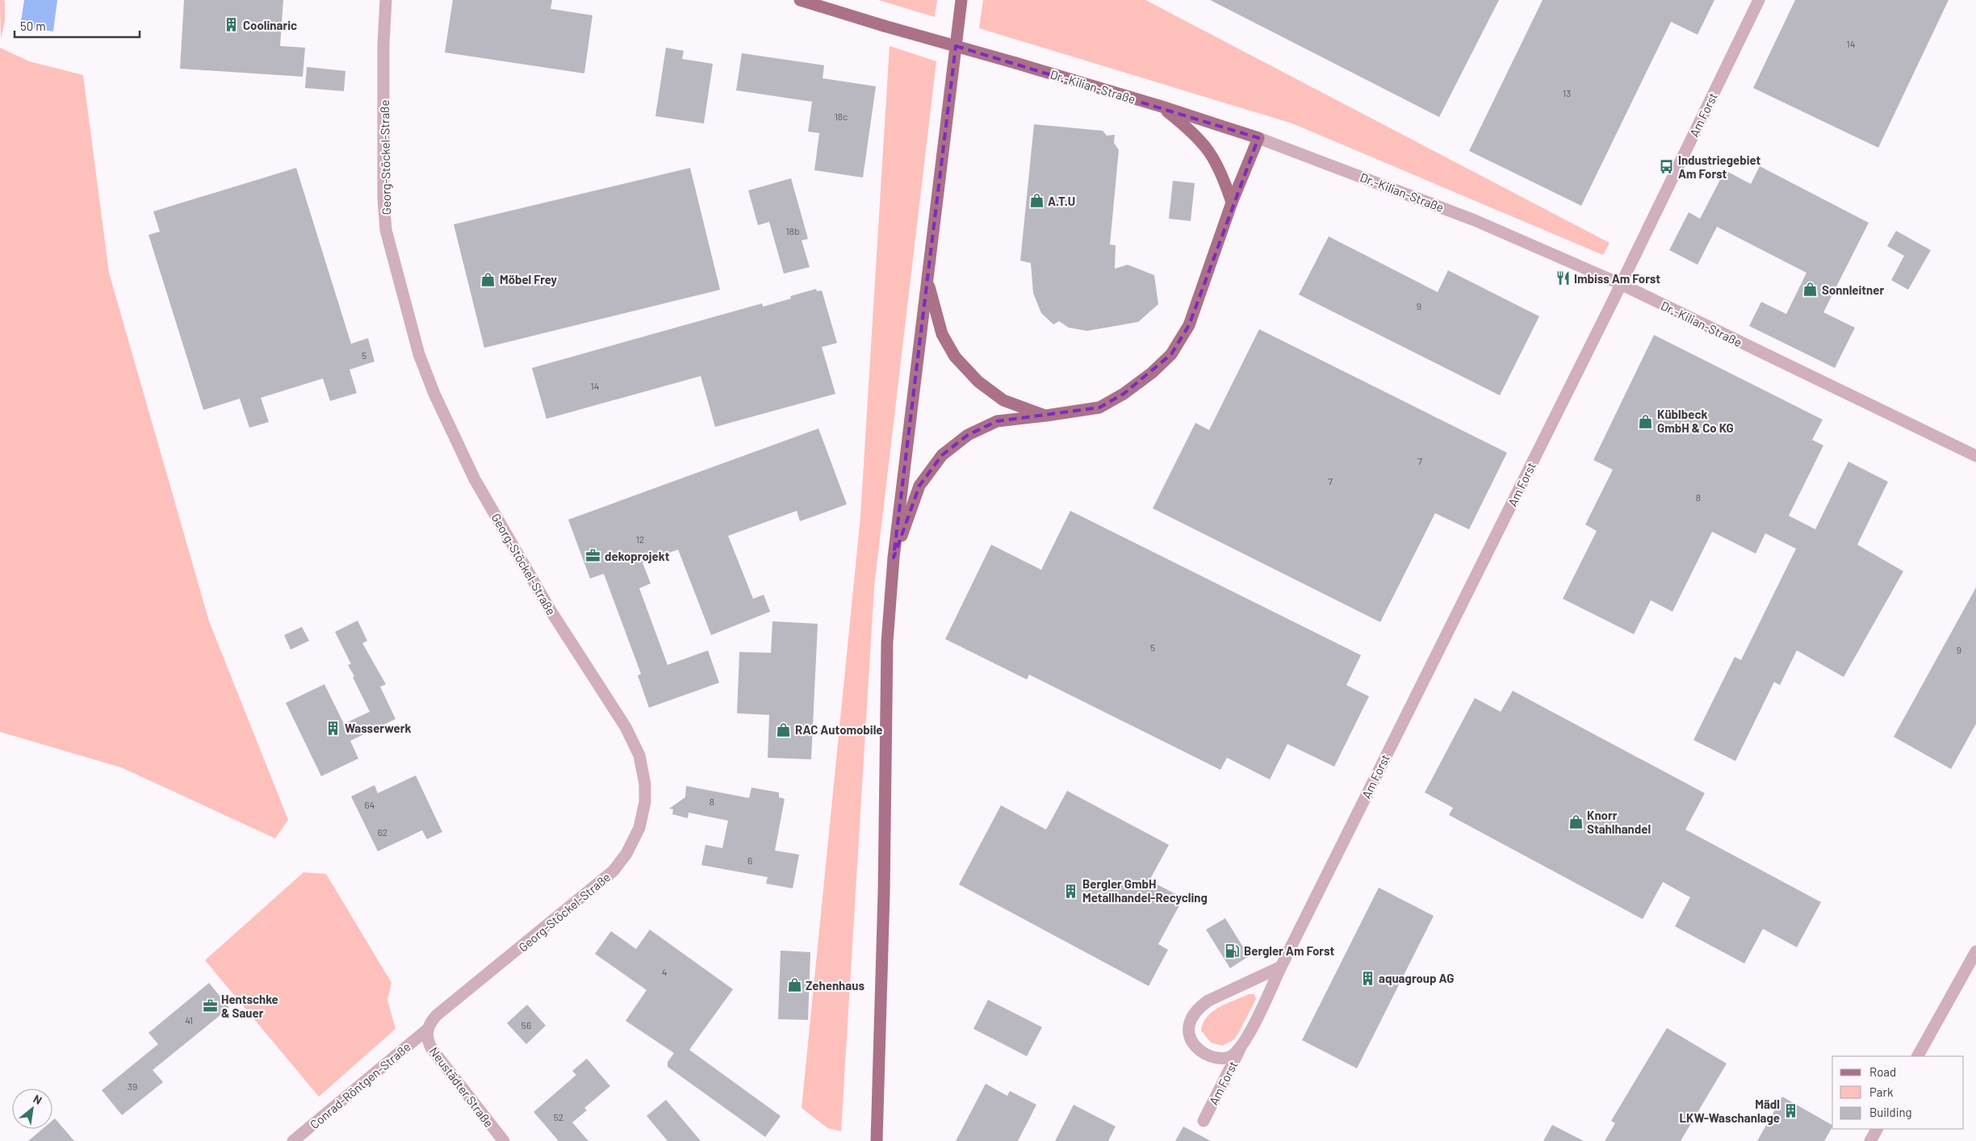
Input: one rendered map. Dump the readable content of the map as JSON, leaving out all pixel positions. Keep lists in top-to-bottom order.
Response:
{
  "streets": {
    "main road": ["Dr.-Kilian-Straße"],
    "street": [
      "Am Forst",
      "Georg-Stöckel-Straße",
      "Conrad-Röntgen-Straße",
      "Neustädter Straße"
    ]
  },
  "crossings": [
    ["Dr.-Kilian-Straße", "Am Forst"],
    ["Georg-Stöckel-Straße", "Conrad-Röntgen-Straße"],
    ["Georg-Stöckel-Straße", "Neustädter Straße"],
    ["Conrad-Röntgen-Straße", "Neustädter Straße"]
  ],
  "places": {
    "building": [
      "Coolinaric",
      "Wasserwerk",
      "Bergler GmbH Metallhandel-Recycling",
      "aquagroup AG",
      "Mädl LKW-Waschanlage"
    ],
    "bus stop": ["Industriegebiet Am Forst"],
    "shop": [
      "A.T.U",
      "Möbel Frey",
      "Sonnleitner",
      "Küblbeck GmbH & Co KG",
      "RAC Automobile",
      "Knorr Stahlhandel",
      "Zehenhaus"
    ],
    "restaurant": ["Imbiss Am Forst"],
    "office": ["dekoprojekt", "Hentschke & Sauer"],
    "fuel station": ["Bergler Am Forst"]
  },
  "house_numbers": [
    "14",
    "13",
    "18c",
    "18b",
    "9",
    "5",
    "14",
    "7",
    "7",
    "8",
    "12",
    "5",
    "9",
    "8",
    "64",
    "62",
    "6",
    "4",
    "41",
    "56",
    "39",
    "52"
  ],
  "legend": ["Road", "Park", "Building"],
  "scale_bar": "50 m",
  "north": "top right"
}
